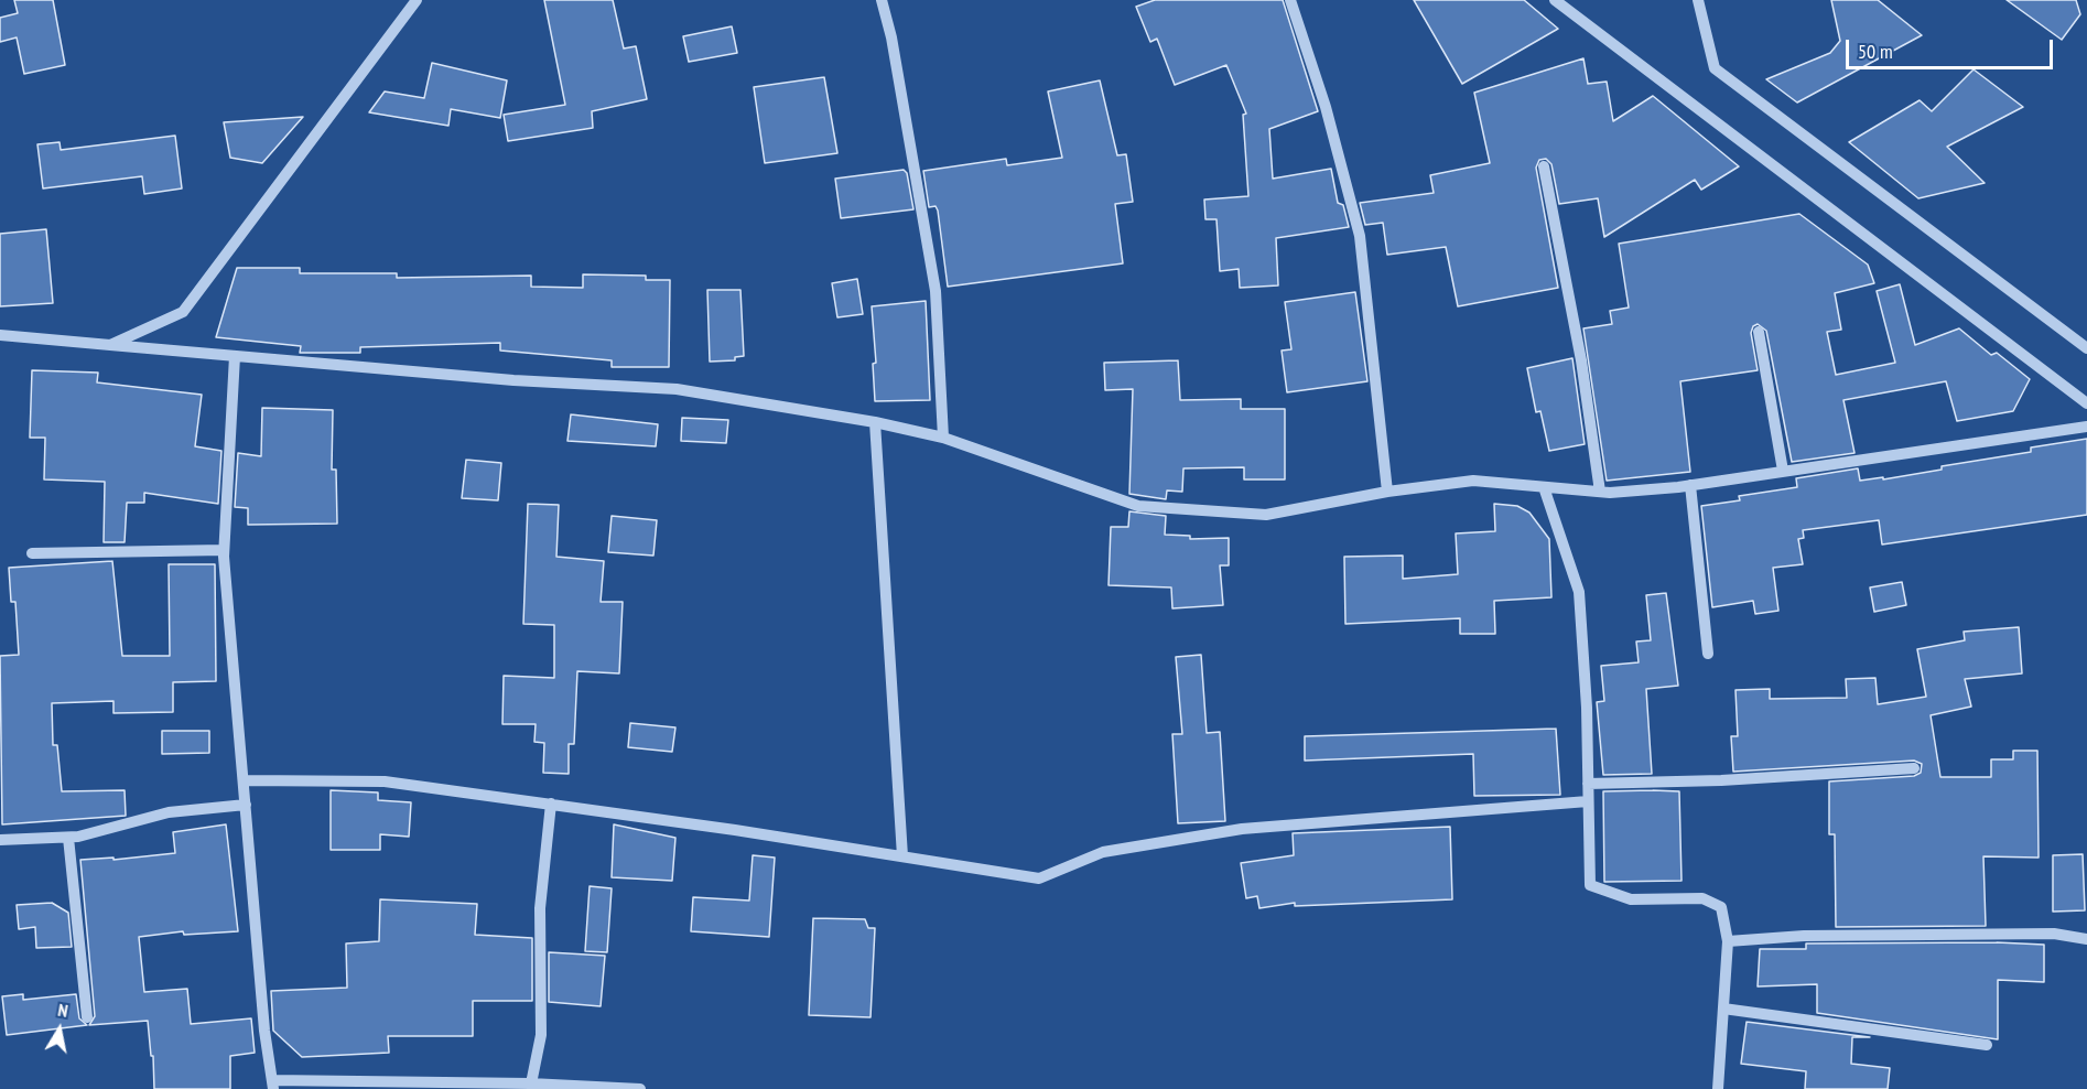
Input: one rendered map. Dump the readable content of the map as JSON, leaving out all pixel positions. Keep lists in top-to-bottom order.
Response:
{
  "scale_bar": "50 m",
  "north": "top"
}
